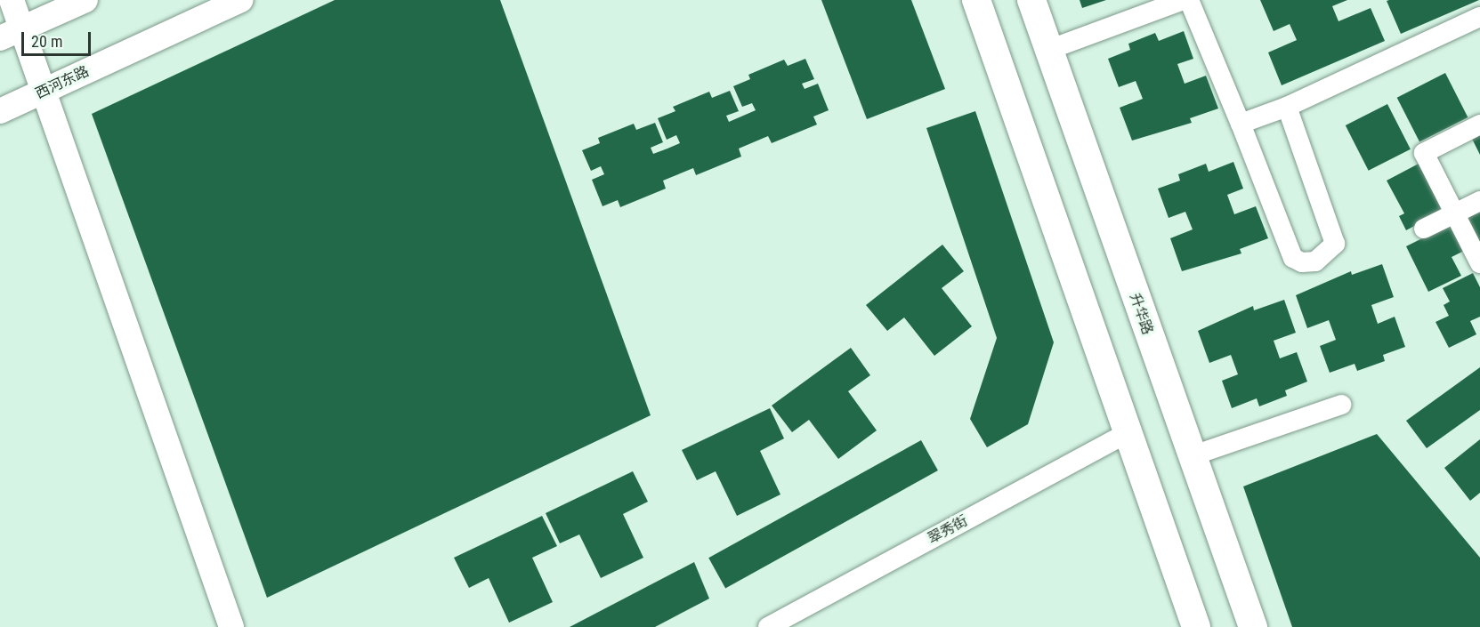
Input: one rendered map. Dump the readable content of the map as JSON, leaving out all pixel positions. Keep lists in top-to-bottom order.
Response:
{
  "streets": {
    "main road": ["升华路"],
    "street": ["西河东路", "翠秀街"]
  },
  "scale_bar": "20 m"
}
